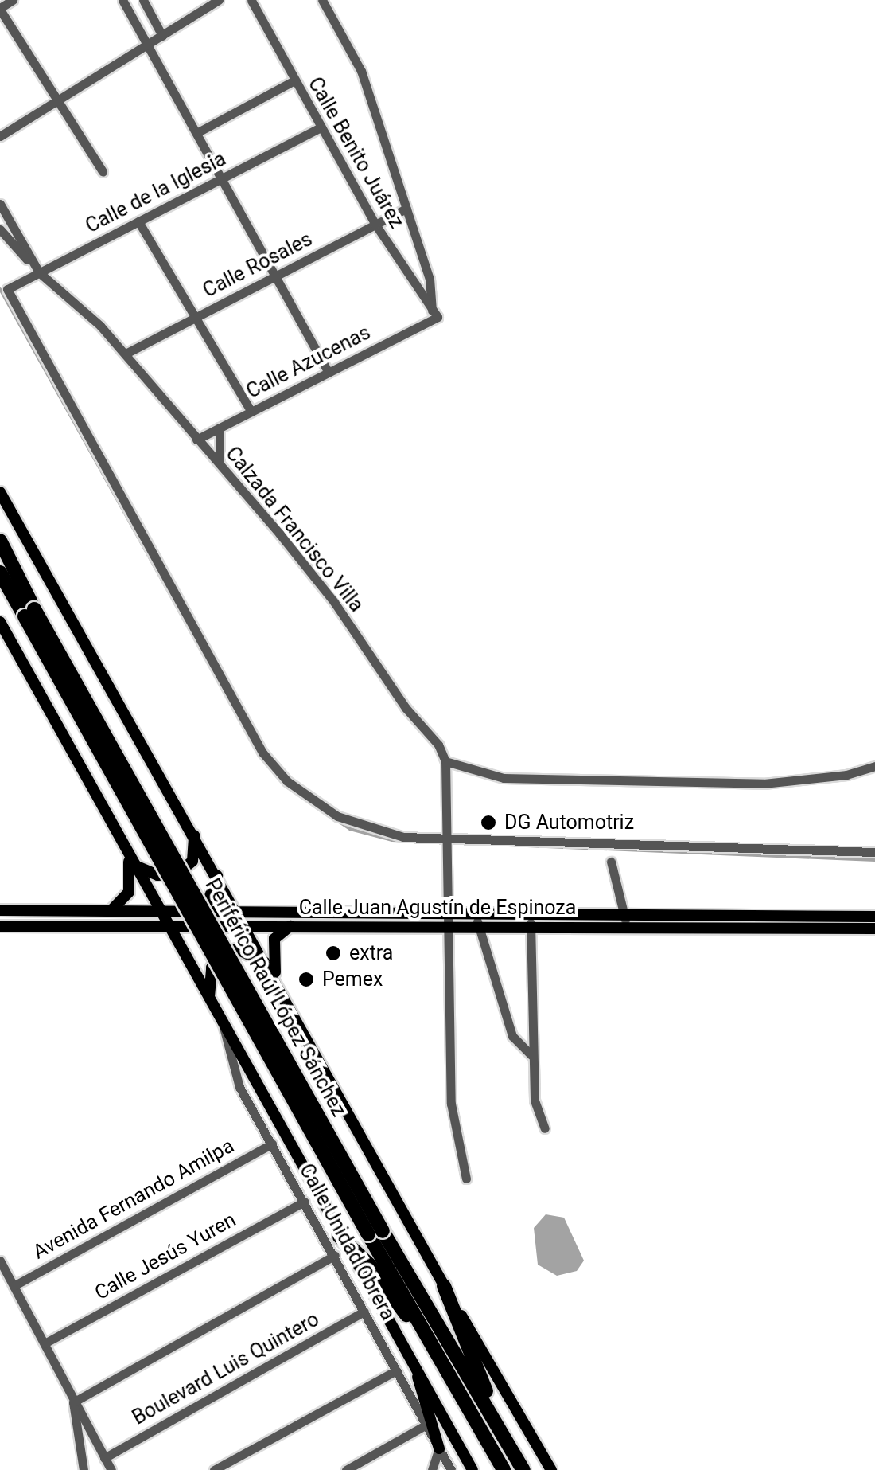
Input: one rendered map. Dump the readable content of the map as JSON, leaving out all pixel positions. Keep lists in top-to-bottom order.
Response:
{
  "streets": {
    "highway": ["Periférico Raúl López Sánchez"],
    "main road": ["Calle Juan Agustín de Espinoza"],
    "street": [
      "Calle Benito Juárez",
      "Calle de la Iglesia",
      "Calle Rosales",
      "Calle Azucenas",
      "Calzada Francisco Villa",
      "Avenida Fernando Amilpa",
      "Calle Unidad Obrera",
      "Calle Jesús Yuren",
      "Boulevard Luis Quintero"
    ]
  },
  "crossings": [
    ["Calle Benito Juárez", "Calle de la Iglesia"],
    ["Calle Benito Juárez", "Calle Rosales"],
    ["Calle Benito Juárez", "Calle Azucenas"],
    ["Calle de la Iglesia", "Calzada Francisco Villa"],
    ["Calle Rosales", "Calzada Francisco Villa"],
    ["Calle Azucenas", "Calzada Francisco Villa"],
    ["Avenida Fernando Amilpa", "Calle Unidad Obrera"],
    ["Calle Unidad Obrera", "Calle Jesús Yuren"],
    ["Calle Unidad Obrera", "Boulevard Luis Quintero"]
  ],
  "places": ["DG Automotriz", "extra", "Pemex"]
}
